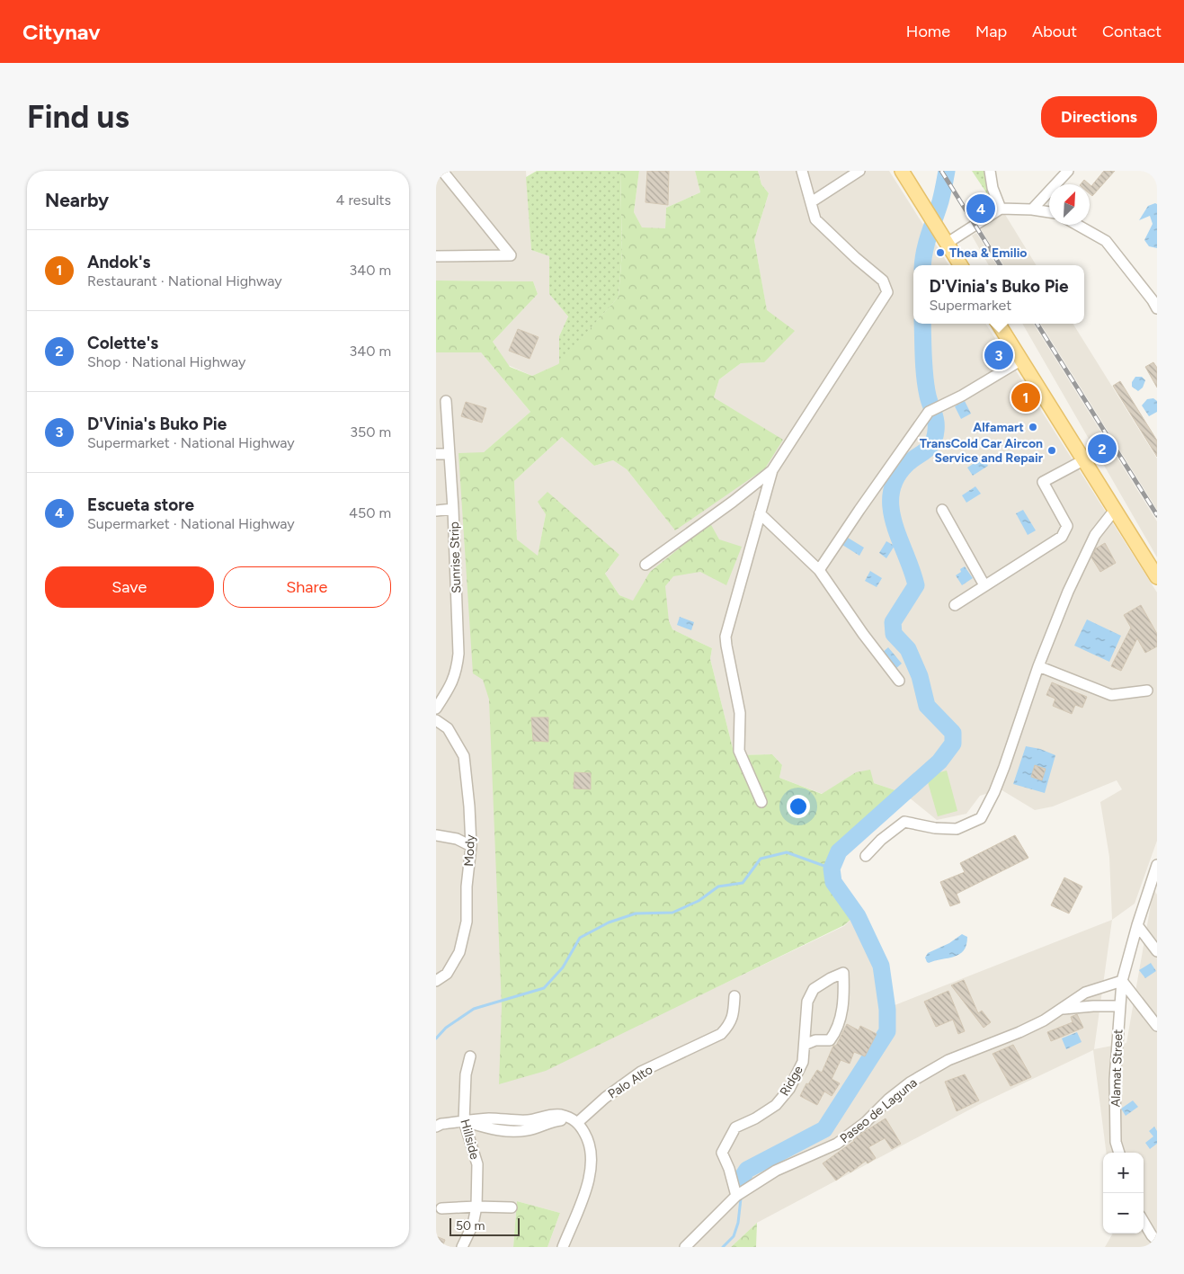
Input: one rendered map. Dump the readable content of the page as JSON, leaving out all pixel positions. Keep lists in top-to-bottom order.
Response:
{
  "streets": {
    "street": [
      "Sunrise Strip",
      "Mody",
      "Alamat Street",
      "Ridge",
      "Palo Alto",
      "Paseo de Laguna",
      "Hillside"
    ]
  },
  "crossings": [
    ["Alamat Street", "Paseo de Laguna"],
    ["Ridge", "Paseo de Laguna"]
  ],
  "places": ["Thea & Emilio", "Alfamart", "TransCold Car Aircon Service and Repair"],
  "scale_bar": "50 m",
  "north": "top right",
  "page": {
    "header": "Citynav",
    "nav": [
      "Home",
      "Map",
      "About",
      "Contact"
    ],
    "buttons": [
      "Directions",
      ["Save", "Share"]
    ],
    "title": "Find us",
    "heading": ["Nearby", "4 results"],
    "pins": [
      "4",
      "3",
      "1",
      "2"
    ],
    "list": [
      {
        "mark": "1",
        "name": "Andok's",
        "note": "Restaurant · National Highway",
        "value": "340 m"
      },
      {
        "mark": "2",
        "name": "Colette's",
        "note": "Shop · National Highway",
        "value": "340 m"
      },
      {
        "mark": "3",
        "name": "D'Vinia's Buko Pie",
        "note": "Supermarket · National Highway",
        "value": "350 m"
      },
      {
        "mark": "4",
        "name": "Escueta store",
        "note": "Supermarket · National Highway",
        "value": "450 m"
      }
    ],
    "popup": ["D'Vinia's Buko Pie", "Supermarket"],
    "map_buttons": ["+", "−"],
    "scale": "50 m"
  }
}
